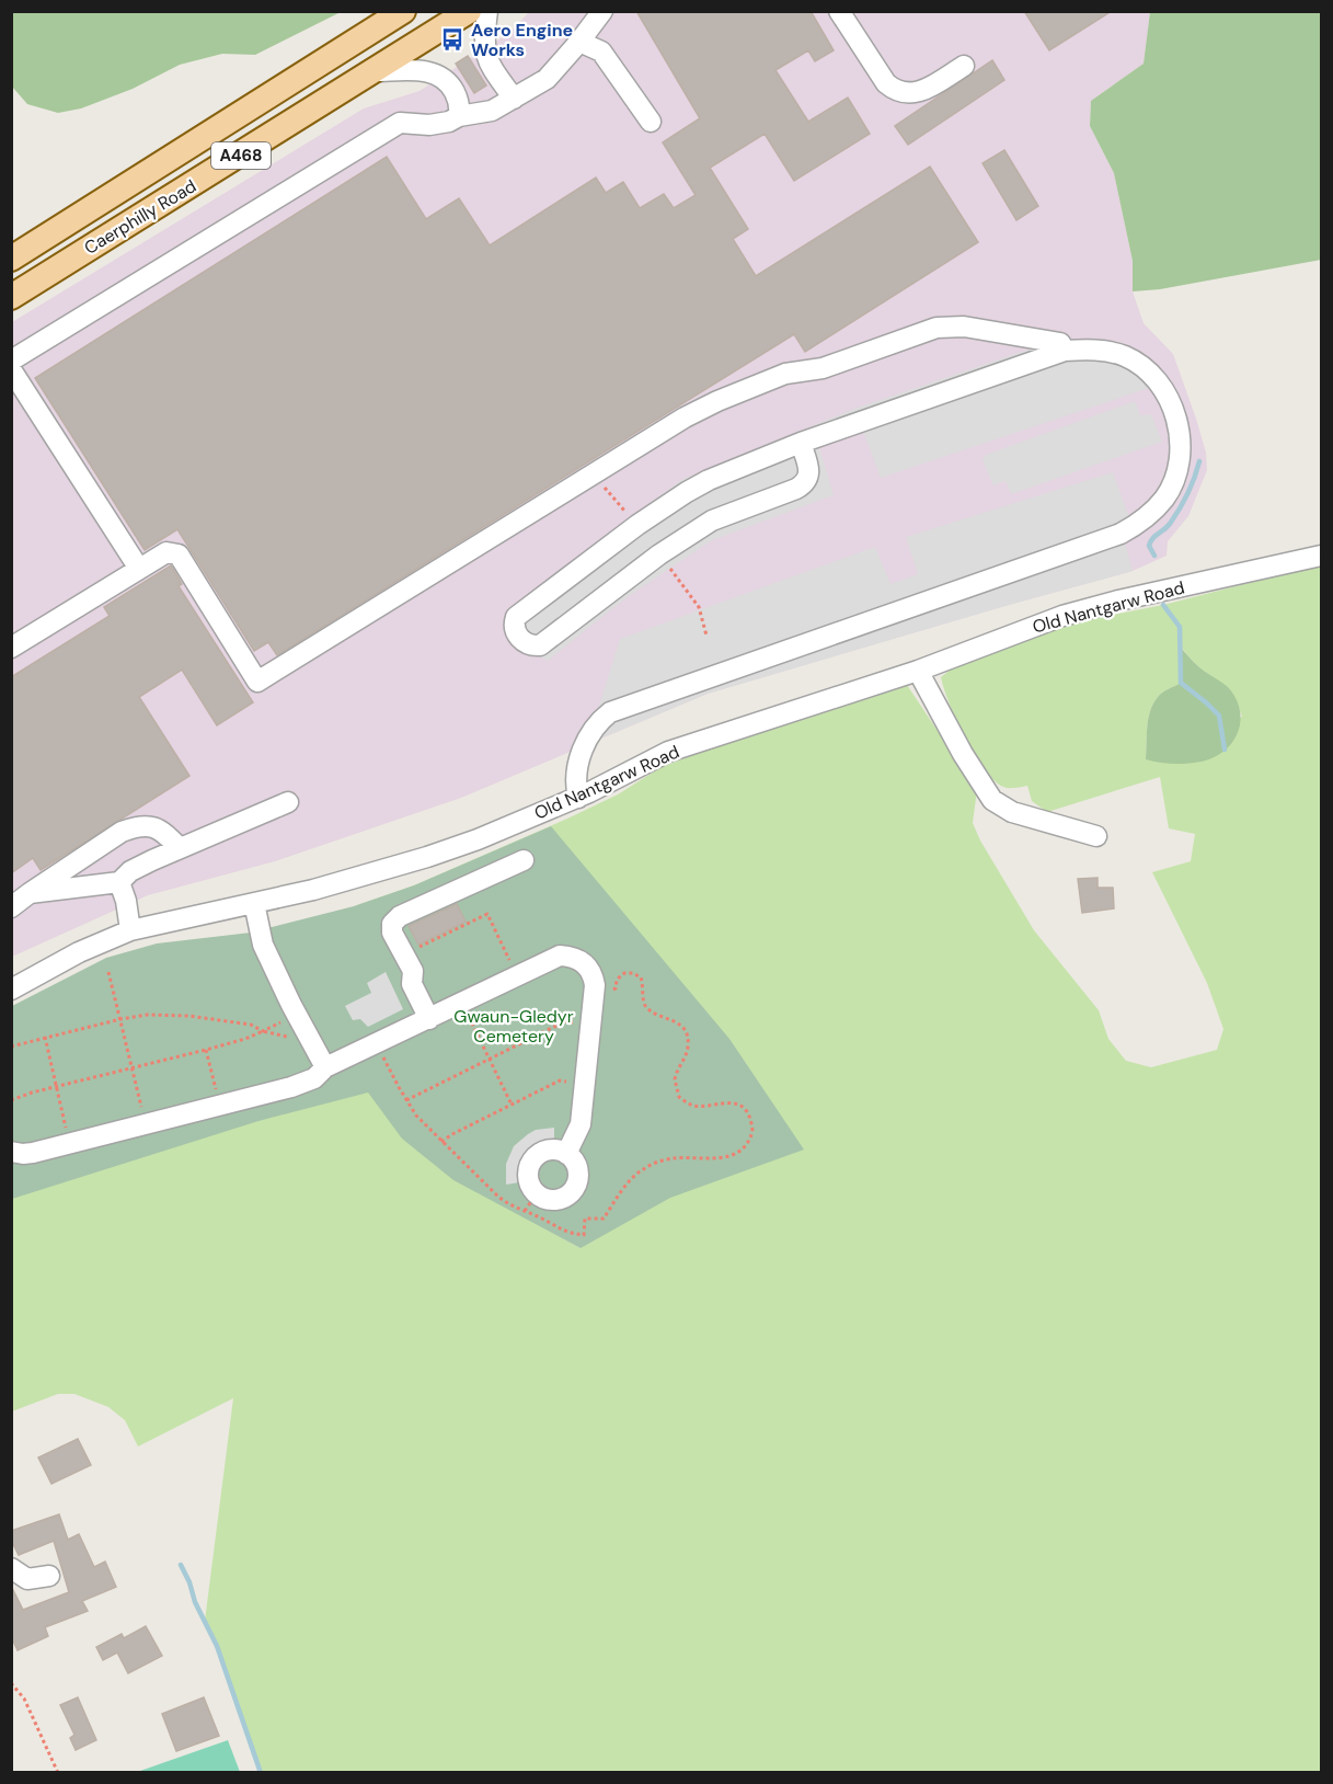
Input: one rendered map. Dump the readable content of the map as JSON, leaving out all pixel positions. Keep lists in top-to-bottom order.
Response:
{
  "streets": {
    "main road": ["A468", "Caerphilly Road"],
    "street": ["Old Nantgarw Road"]
  },
  "parks": ["Gwaun-Gledyr Cemetery"],
  "places": {
    "bus stop": ["Aero Engine Works"]
  }
}
